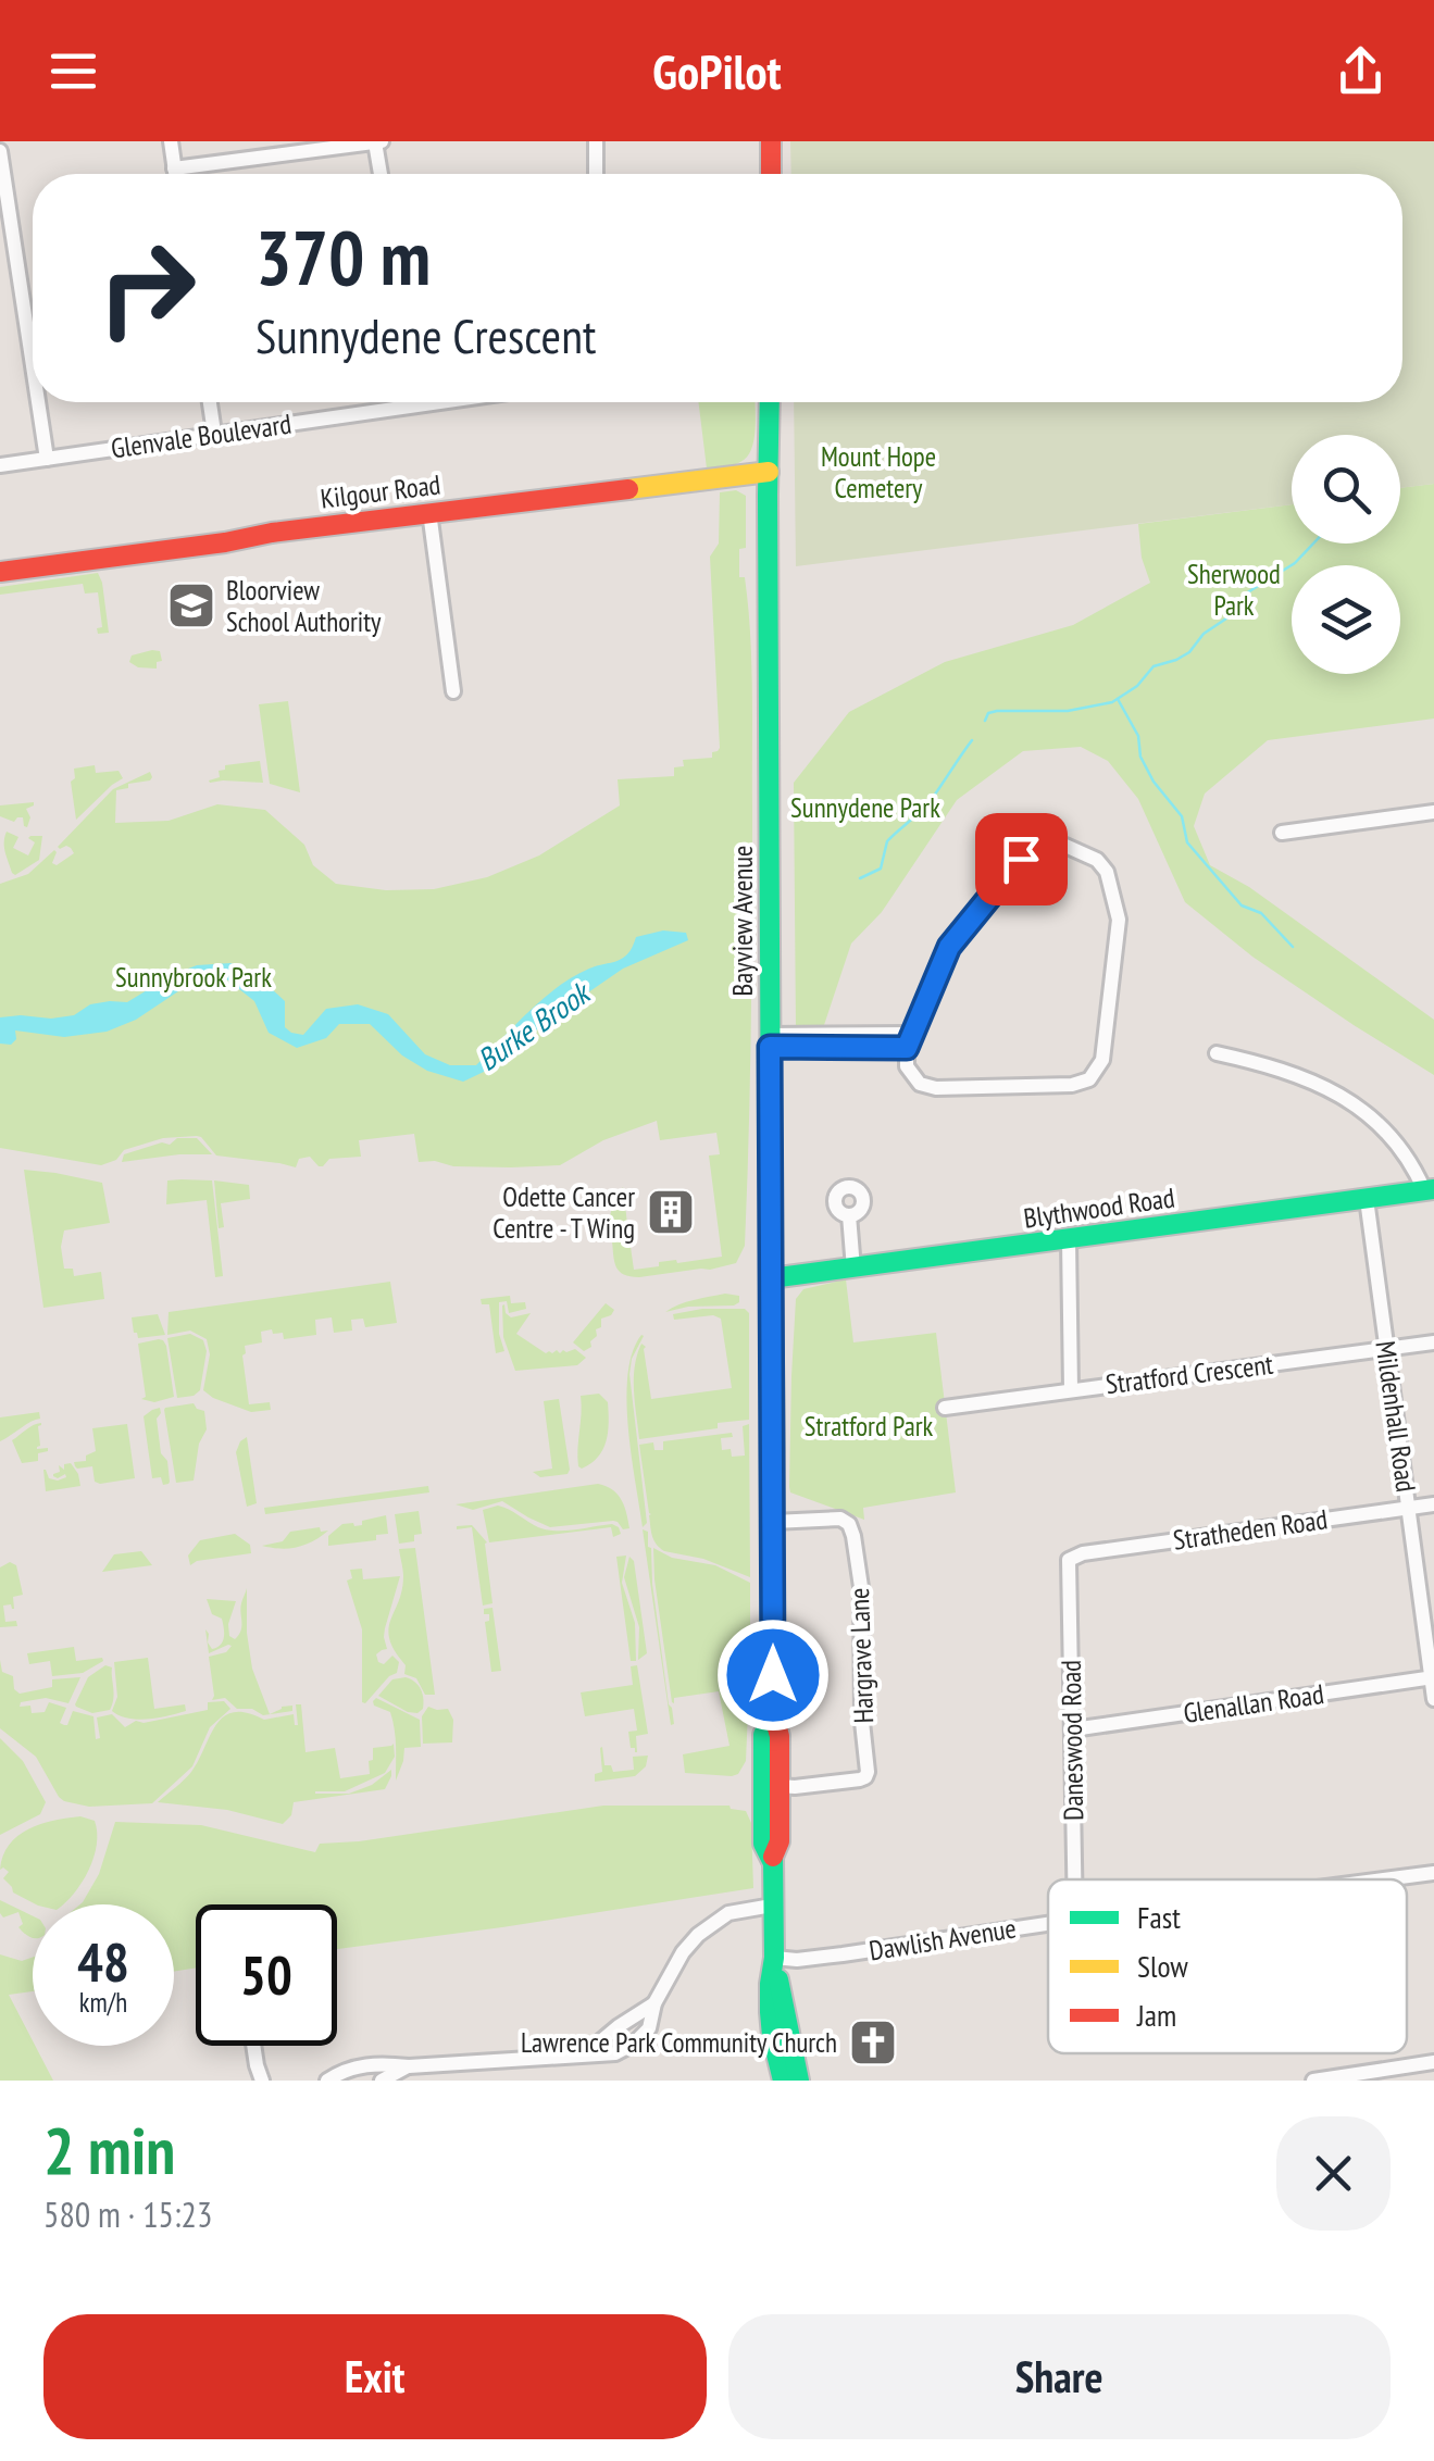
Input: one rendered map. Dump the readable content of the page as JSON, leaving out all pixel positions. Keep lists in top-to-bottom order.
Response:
{
  "streets": {
    "main road": ["Kilgour Road", "Bayview Avenue", "Blythwood Road"],
    "street": [
      "Glenvale Boulevard",
      "Stratford Crescent",
      "Mildenhall Road",
      "Stratheden Road",
      "Hargrave Lane",
      "Glenallan Road",
      "Daneswood Road",
      "Dawlish Avenue"
    ]
  },
  "crossings": [
    ["Kilgour Road", "Bayview Avenue"],
    ["Bayview Avenue", "Blythwood Road"],
    ["Bayview Avenue", "Hargrave Lane"],
    ["Bayview Avenue", "Dawlish Avenue"],
    ["Blythwood Road", "Mildenhall Road"],
    ["Stratford Crescent", "Mildenhall Road"],
    ["Mildenhall Road", "Stratheden Road"],
    ["Mildenhall Road", "Glenallan Road"],
    ["Stratheden Road", "Daneswood Road"],
    ["Glenallan Road", "Daneswood Road"]
  ],
  "water": ["Burke Brook"],
  "parks": [
    "Mount Hope Cemetery",
    "Sherwood Park",
    "Sunnydene Park",
    "Sunnybrook Park",
    "Stratford Park"
  ],
  "places": {
    "school or university": ["Bloorview School Authority"],
    "building": ["Odette Cancer Centre - T Wing"],
    "church": ["Lawrence Park Community Church"]
  },
  "legend": ["Fast", "Slow", "Jam"],
  "page": {
    "header": "GoPilot",
    "turn": ["370 m", "Sunnydene Crescent"],
    "speed": "48 km/h",
    "limit": "50",
    "heading": ["2 min", "580 m · 15:23"],
    "buttons": ["Exit", "Share"]
  }
}
